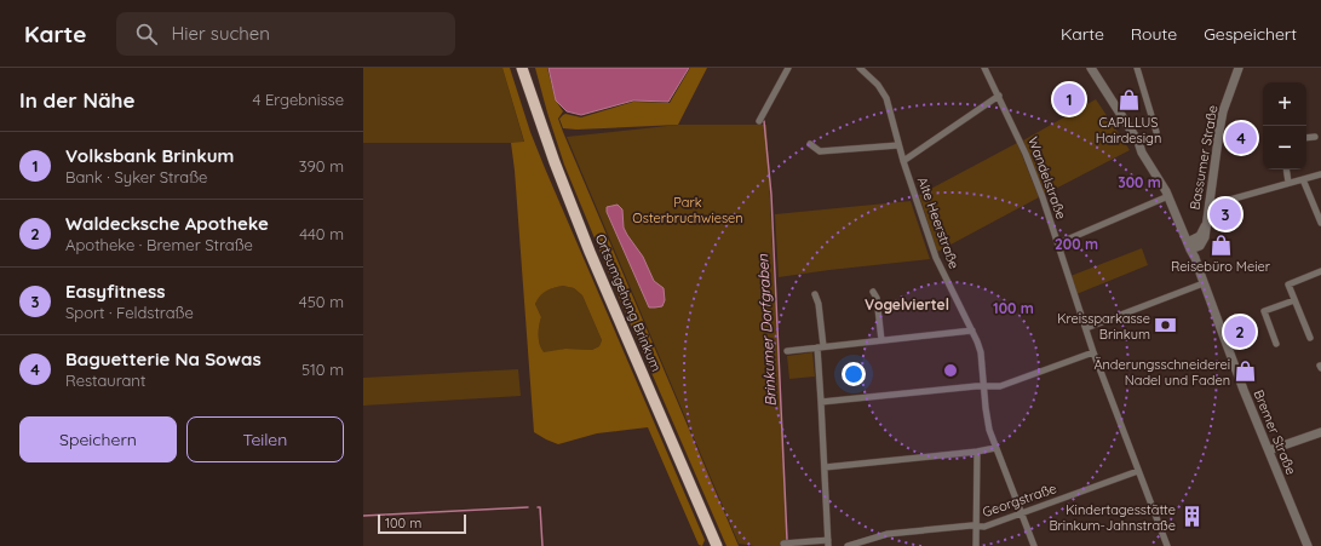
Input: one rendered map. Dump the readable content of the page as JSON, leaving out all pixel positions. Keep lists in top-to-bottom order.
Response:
{
  "streets": {
    "highway": ["Ortsumgehung Brinkum"],
    "street": [
      "Bassumer Straße",
      "Wandelstraße",
      "Alte Heerstraße",
      "Bremer Straße",
      "Georgstraße"
    ]
  },
  "crossings": [
    ["Bassumer Straße", "Bremer Straße"],
    ["Wandelstraße", "Georgstraße"],
    ["Alte Heerstraße", "Georgstraße"]
  ],
  "districts": ["Vogelviertel"],
  "water": ["Brinkumer Dorfgraben"],
  "parks": ["Park Osterbruchwiesen"],
  "places": {
    "shop": ["CAPILLUS Hairdesign", "Reisebüro Meier", "Änderungsschneiderei Nadel und Faden"],
    "bank": ["Kreissparkasse Brinkum"],
    "building": ["Kindertagesstätte Brinkum-Jahnstraße"]
  },
  "scale_bar": "100 m",
  "page": {
    "header": "Karte",
    "search": "Hier suchen",
    "nav": ["Karte", "Route", "Gespeichert"],
    "heading": ["In der Nähe", "4 Ergebnisse"],
    "pins": [
      "1",
      "4",
      "3",
      "2"
    ],
    "map_buttons": ["+", "−"],
    "list": [
      {
        "mark": "1",
        "name": "Volksbank Brinkum",
        "note": "Bank · Syker Straße",
        "value": "390 m"
      },
      {
        "mark": "2",
        "name": "Waldecksche Apotheke",
        "note": "Apotheke · Bremer Straße",
        "value": "440 m"
      },
      {
        "mark": "3",
        "name": "Easyfitness",
        "note": "Sport · Feldstraße",
        "value": "450 m"
      },
      {
        "mark": "4",
        "name": "Baguetterie Na Sowas",
        "note": "Restaurant",
        "value": "510 m"
      }
    ],
    "buttons": ["Speichern", "Teilen"],
    "scale": "100 m"
  },
  "rings": ["300 m", "200 m", "100 m"]
}
